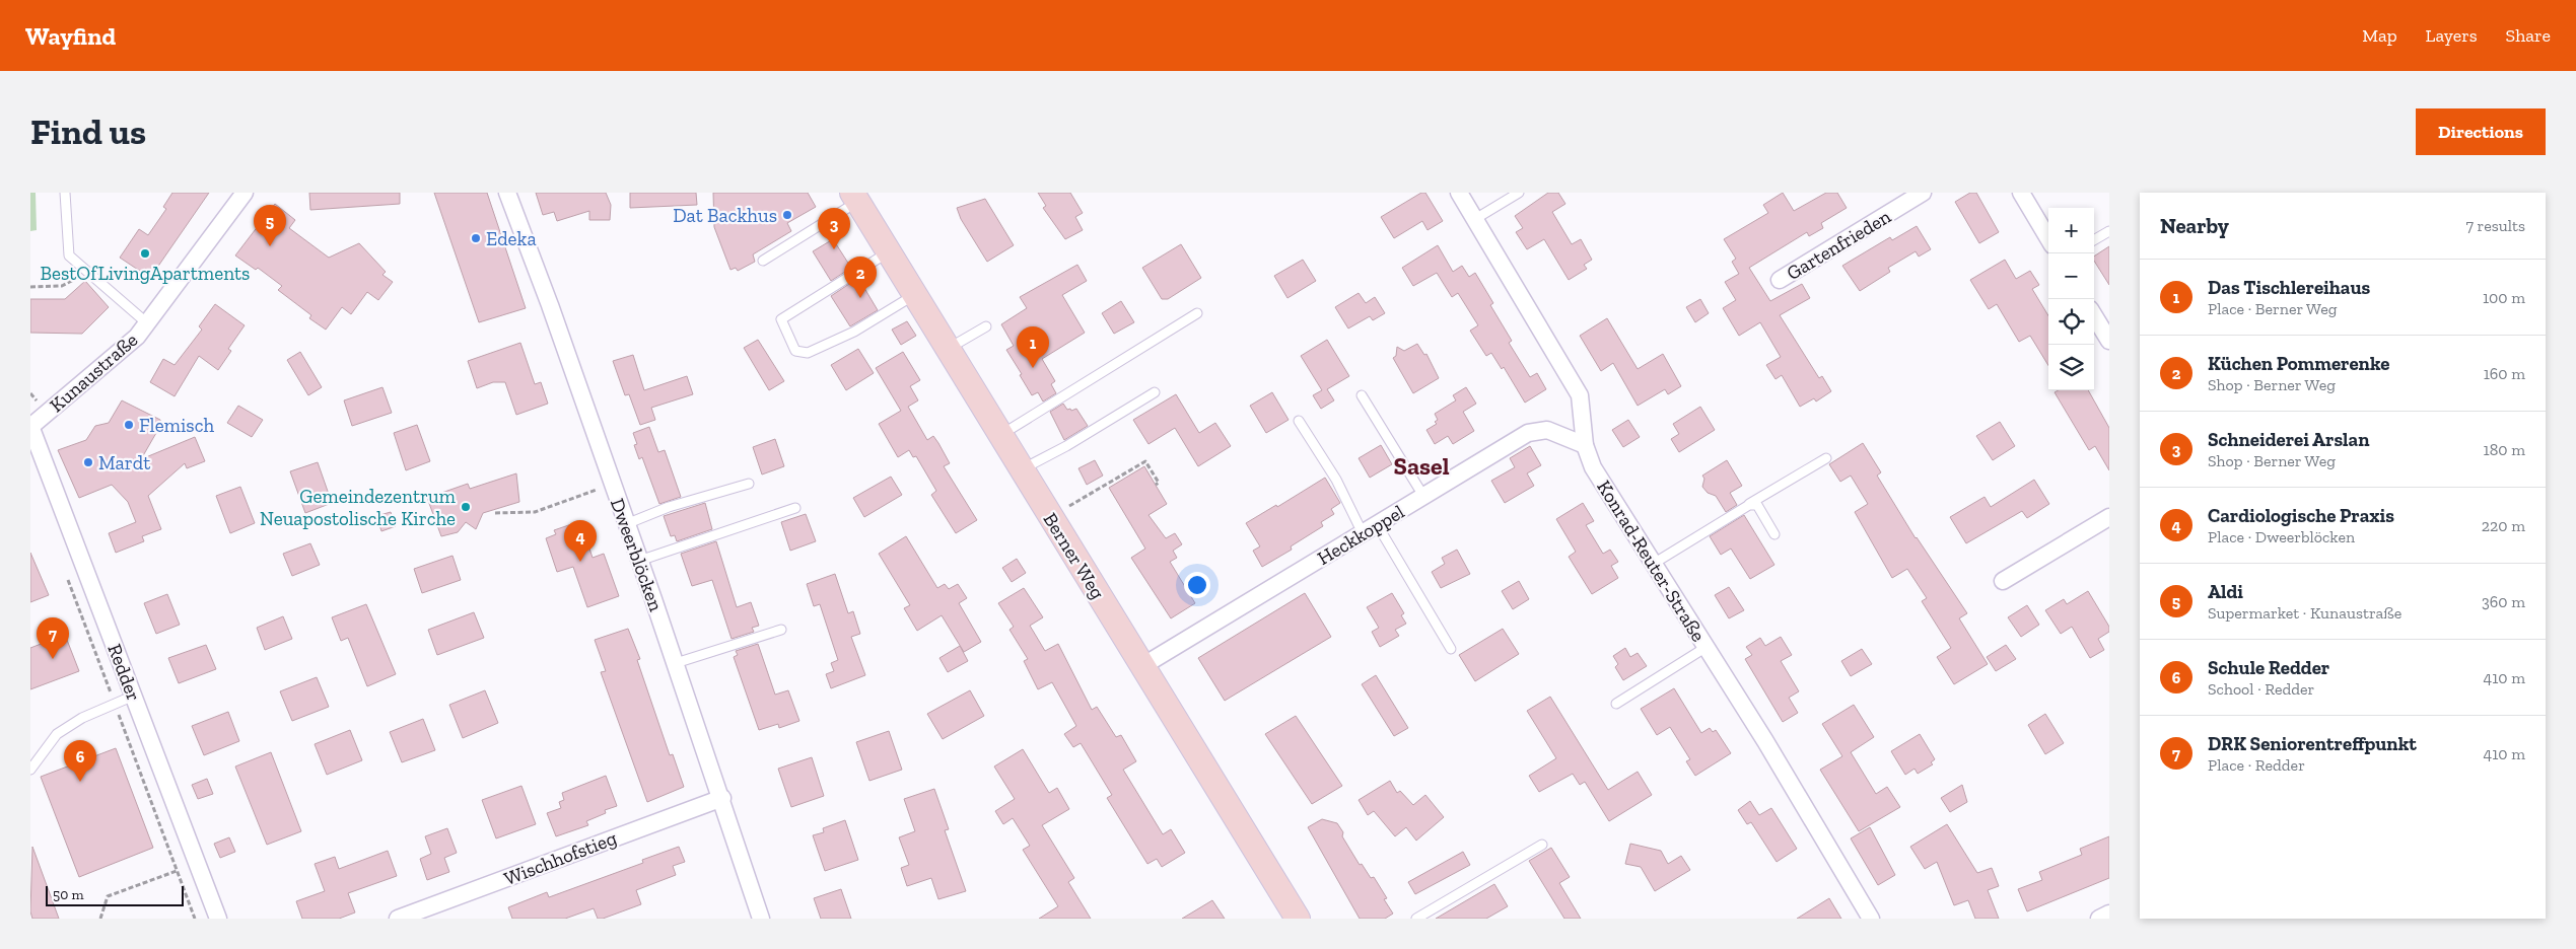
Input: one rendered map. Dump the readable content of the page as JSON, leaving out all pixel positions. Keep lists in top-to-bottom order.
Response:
{
  "streets": {
    "street": [
      "Gartenfrieden",
      "Kunaustraße",
      "Heckkoppel",
      "Dweerblöcken",
      "Berner Weg",
      "Konrad-Reuter-Straße",
      "Redder",
      "Wischhofstieg"
    ]
  },
  "crossings": [
    ["Kunaustraße", "Redder"],
    ["Heckkoppel", "Berner Weg"],
    ["Heckkoppel", "Konrad-Reuter-Straße"],
    ["Dweerblöcken", "Wischhofstieg"]
  ],
  "districts": ["Sasel"],
  "places": [
    "Dat Backhus",
    "Edeka",
    "BestOfLivingApartments",
    "Flemisch",
    "Mardt",
    "Gemeindezentrum Neuapostolische Kirche"
  ],
  "scale_bar": "50 m",
  "page": {
    "header": "Wayfind",
    "nav": ["Map", "Layers", "Share"],
    "buttons": "Directions",
    "title": "Find us",
    "heading": ["Nearby", "7 results"],
    "pins": [
      "5",
      "3",
      "2",
      "1",
      "4",
      "7",
      "6"
    ],
    "map_buttons": ["+", "−"],
    "list": [
      {
        "mark": "1",
        "name": "Das Tischlereihaus",
        "note": "Place · Berner Weg",
        "value": "100 m"
      },
      {
        "mark": "2",
        "name": "Küchen Pommerenke",
        "note": "Shop · Berner Weg",
        "value": "160 m"
      },
      {
        "mark": "3",
        "name": "Schneiderei Arslan",
        "note": "Shop · Berner Weg",
        "value": "180 m"
      },
      {
        "mark": "4",
        "name": "Cardiologische Praxis",
        "note": "Place · Dweerblöcken",
        "value": "220 m"
      },
      {
        "mark": "5",
        "name": "Aldi",
        "note": "Supermarket · Kunaustraße",
        "value": "360 m"
      },
      {
        "mark": "6",
        "name": "Schule Redder",
        "note": "School · Redder",
        "value": "410 m"
      },
      {
        "mark": "7",
        "name": "DRK Seniorentreffpunkt",
        "note": "Place · Redder",
        "value": "410 m"
      }
    ],
    "scale": "50 m"
  }
}
